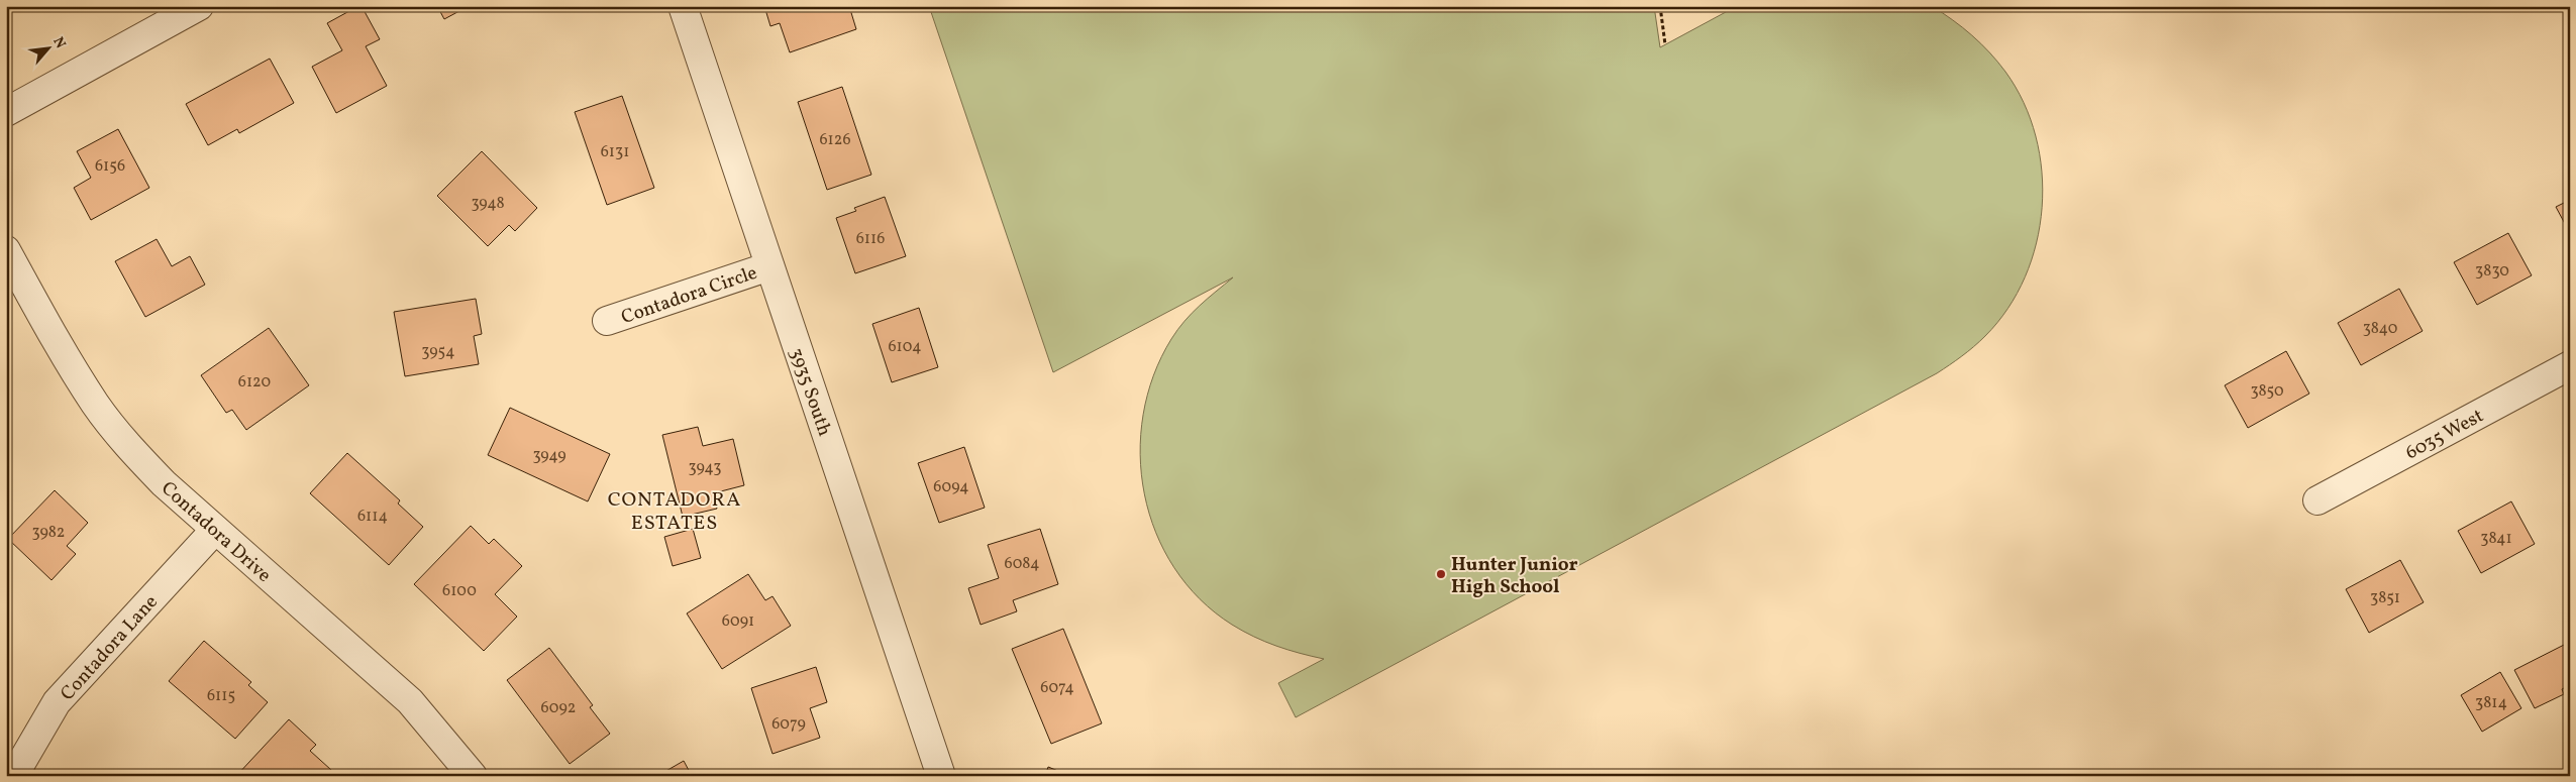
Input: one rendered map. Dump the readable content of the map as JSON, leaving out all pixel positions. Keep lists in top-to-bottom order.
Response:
{
  "streets": {
    "street": [
      "Contadora Circle",
      "3935 South",
      "6035 West",
      "Contadora Drive",
      "Contadora Lane"
    ]
  },
  "crossings": [
    ["Contadora Circle", "3935 South"],
    ["Contadora Drive", "Contadora Lane"]
  ],
  "districts": ["CONTADORA ESTATES"],
  "places": ["Hunter Junior High School"],
  "house_numbers": [
    "6126",
    "6131",
    "6156",
    "3948",
    "6116",
    "3830",
    "3840",
    "6104",
    "3954",
    "6120",
    "3850",
    "3949",
    "3943",
    "6094",
    "6114",
    "3982",
    "3841",
    "6084",
    "6100",
    "3851",
    "6091",
    "6074",
    "6115",
    "3814",
    "6092",
    "6079"
  ],
  "north": "top right"
}
